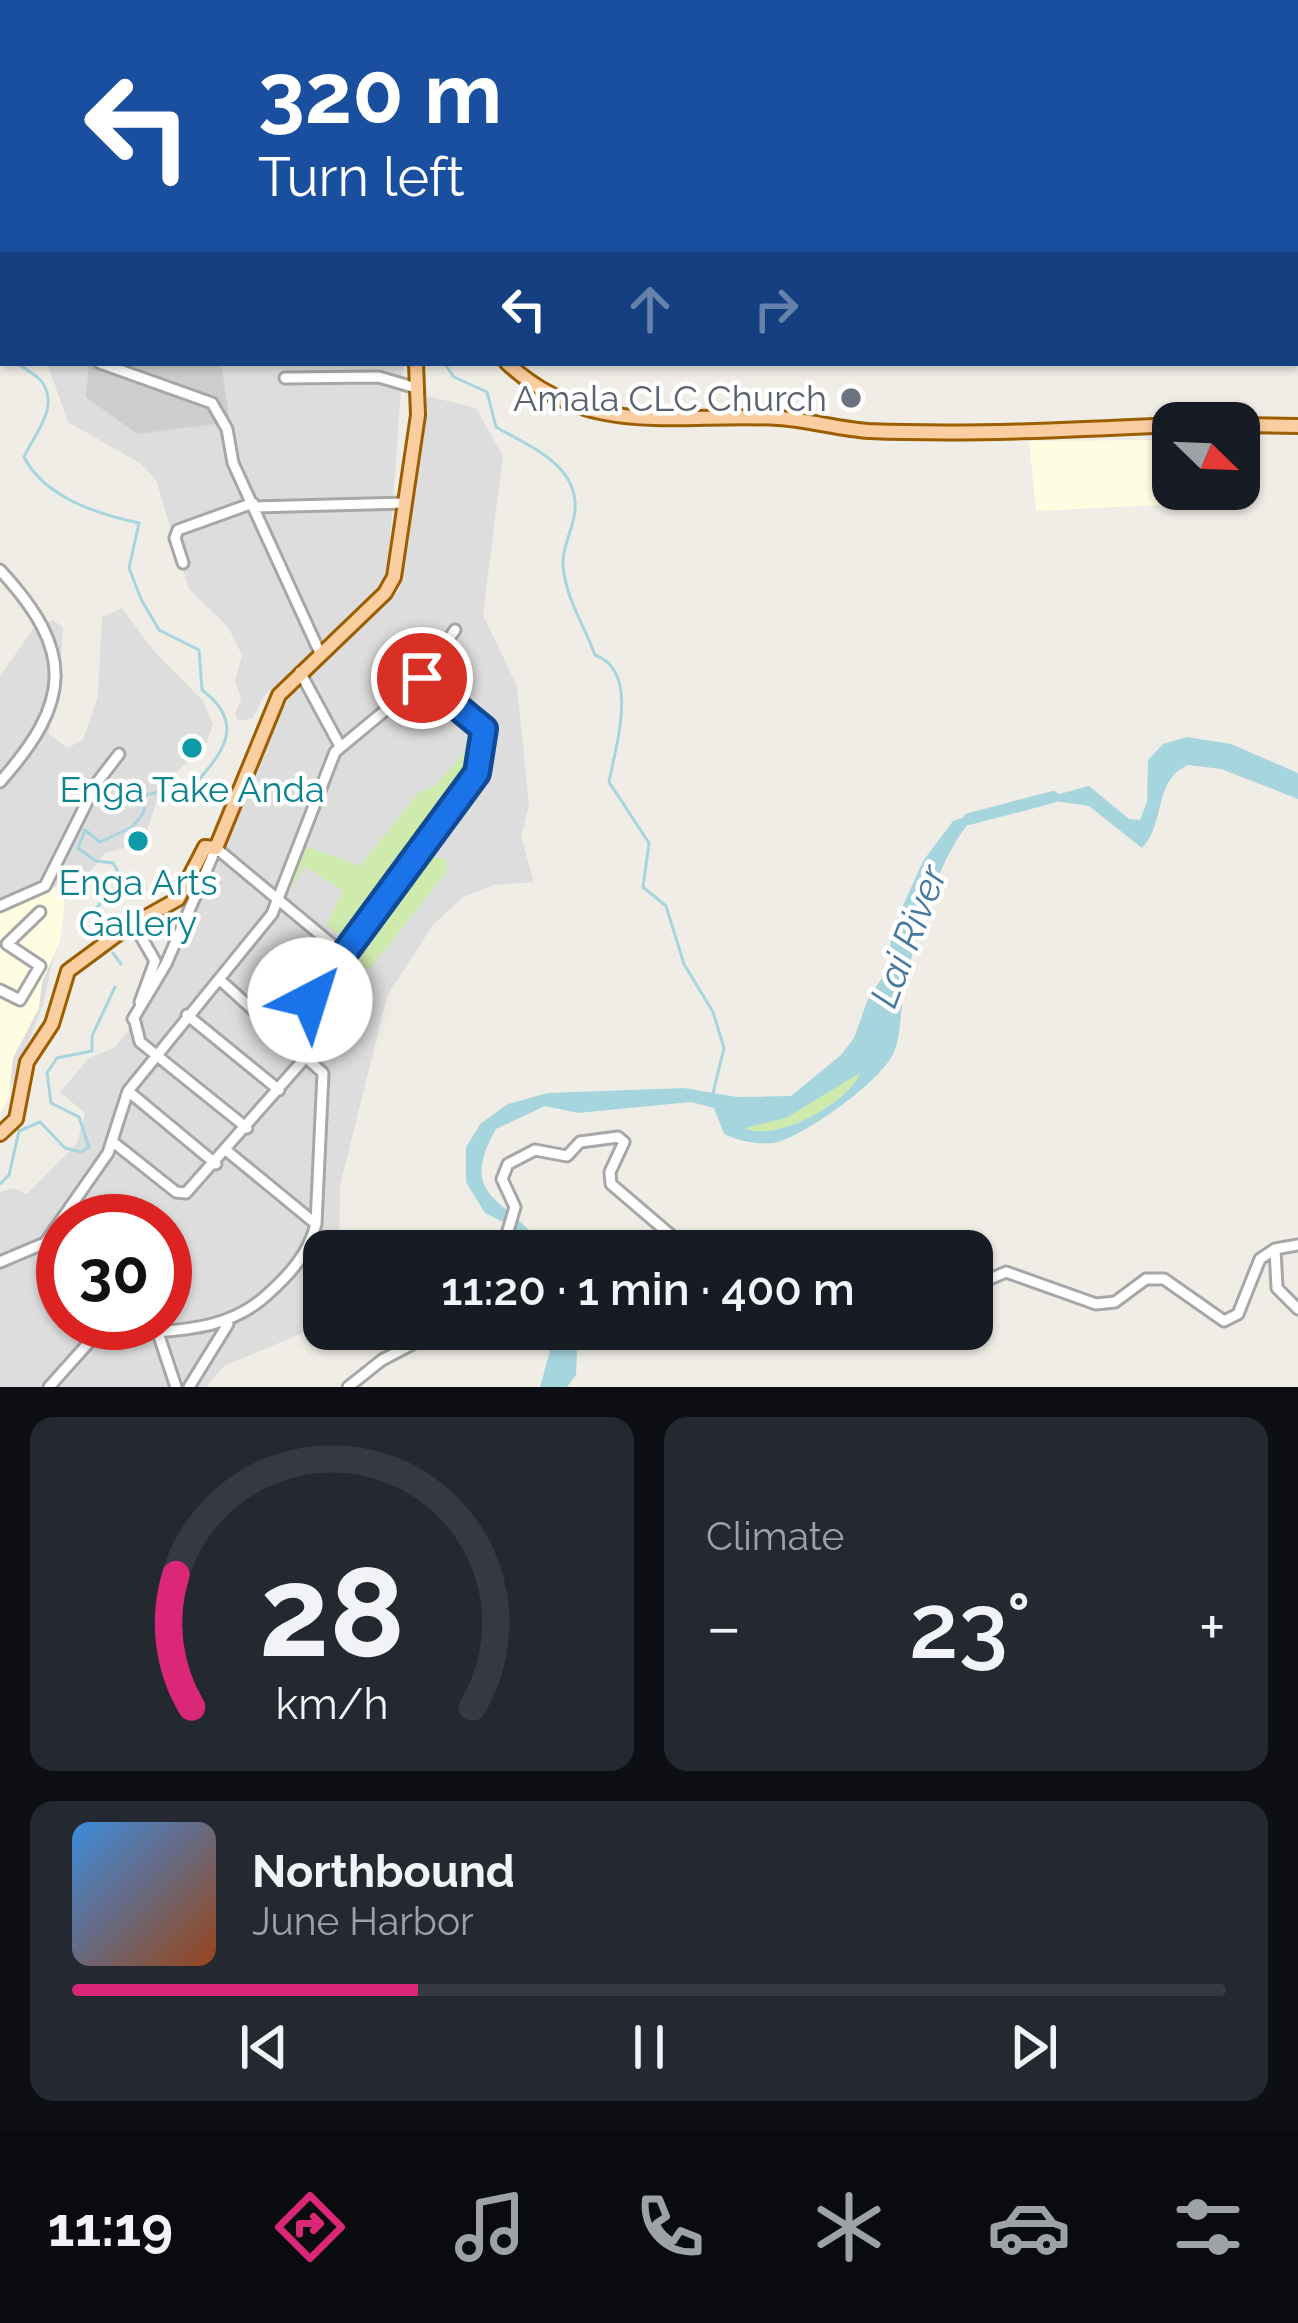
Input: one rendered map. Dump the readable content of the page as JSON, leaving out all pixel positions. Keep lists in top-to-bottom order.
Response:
{
  "water": ["Lai River"],
  "places": ["Amala CLC Church", "Enga Take Anda", "Enga Arts Gallery"],
  "north": "bottom right",
  "page": {
    "turn": ["320 m", "Turn left"],
    "limit": "30",
    "trip": "11:20 · 1 min · 400 m",
    "tile": "Climate",
    "heat": ["−", "23°", "+"],
    "song": ["Northbound", "June Harbor"],
    "tabs": "11:19",
    "gauge": ["28", "km/h"]
  }
}
